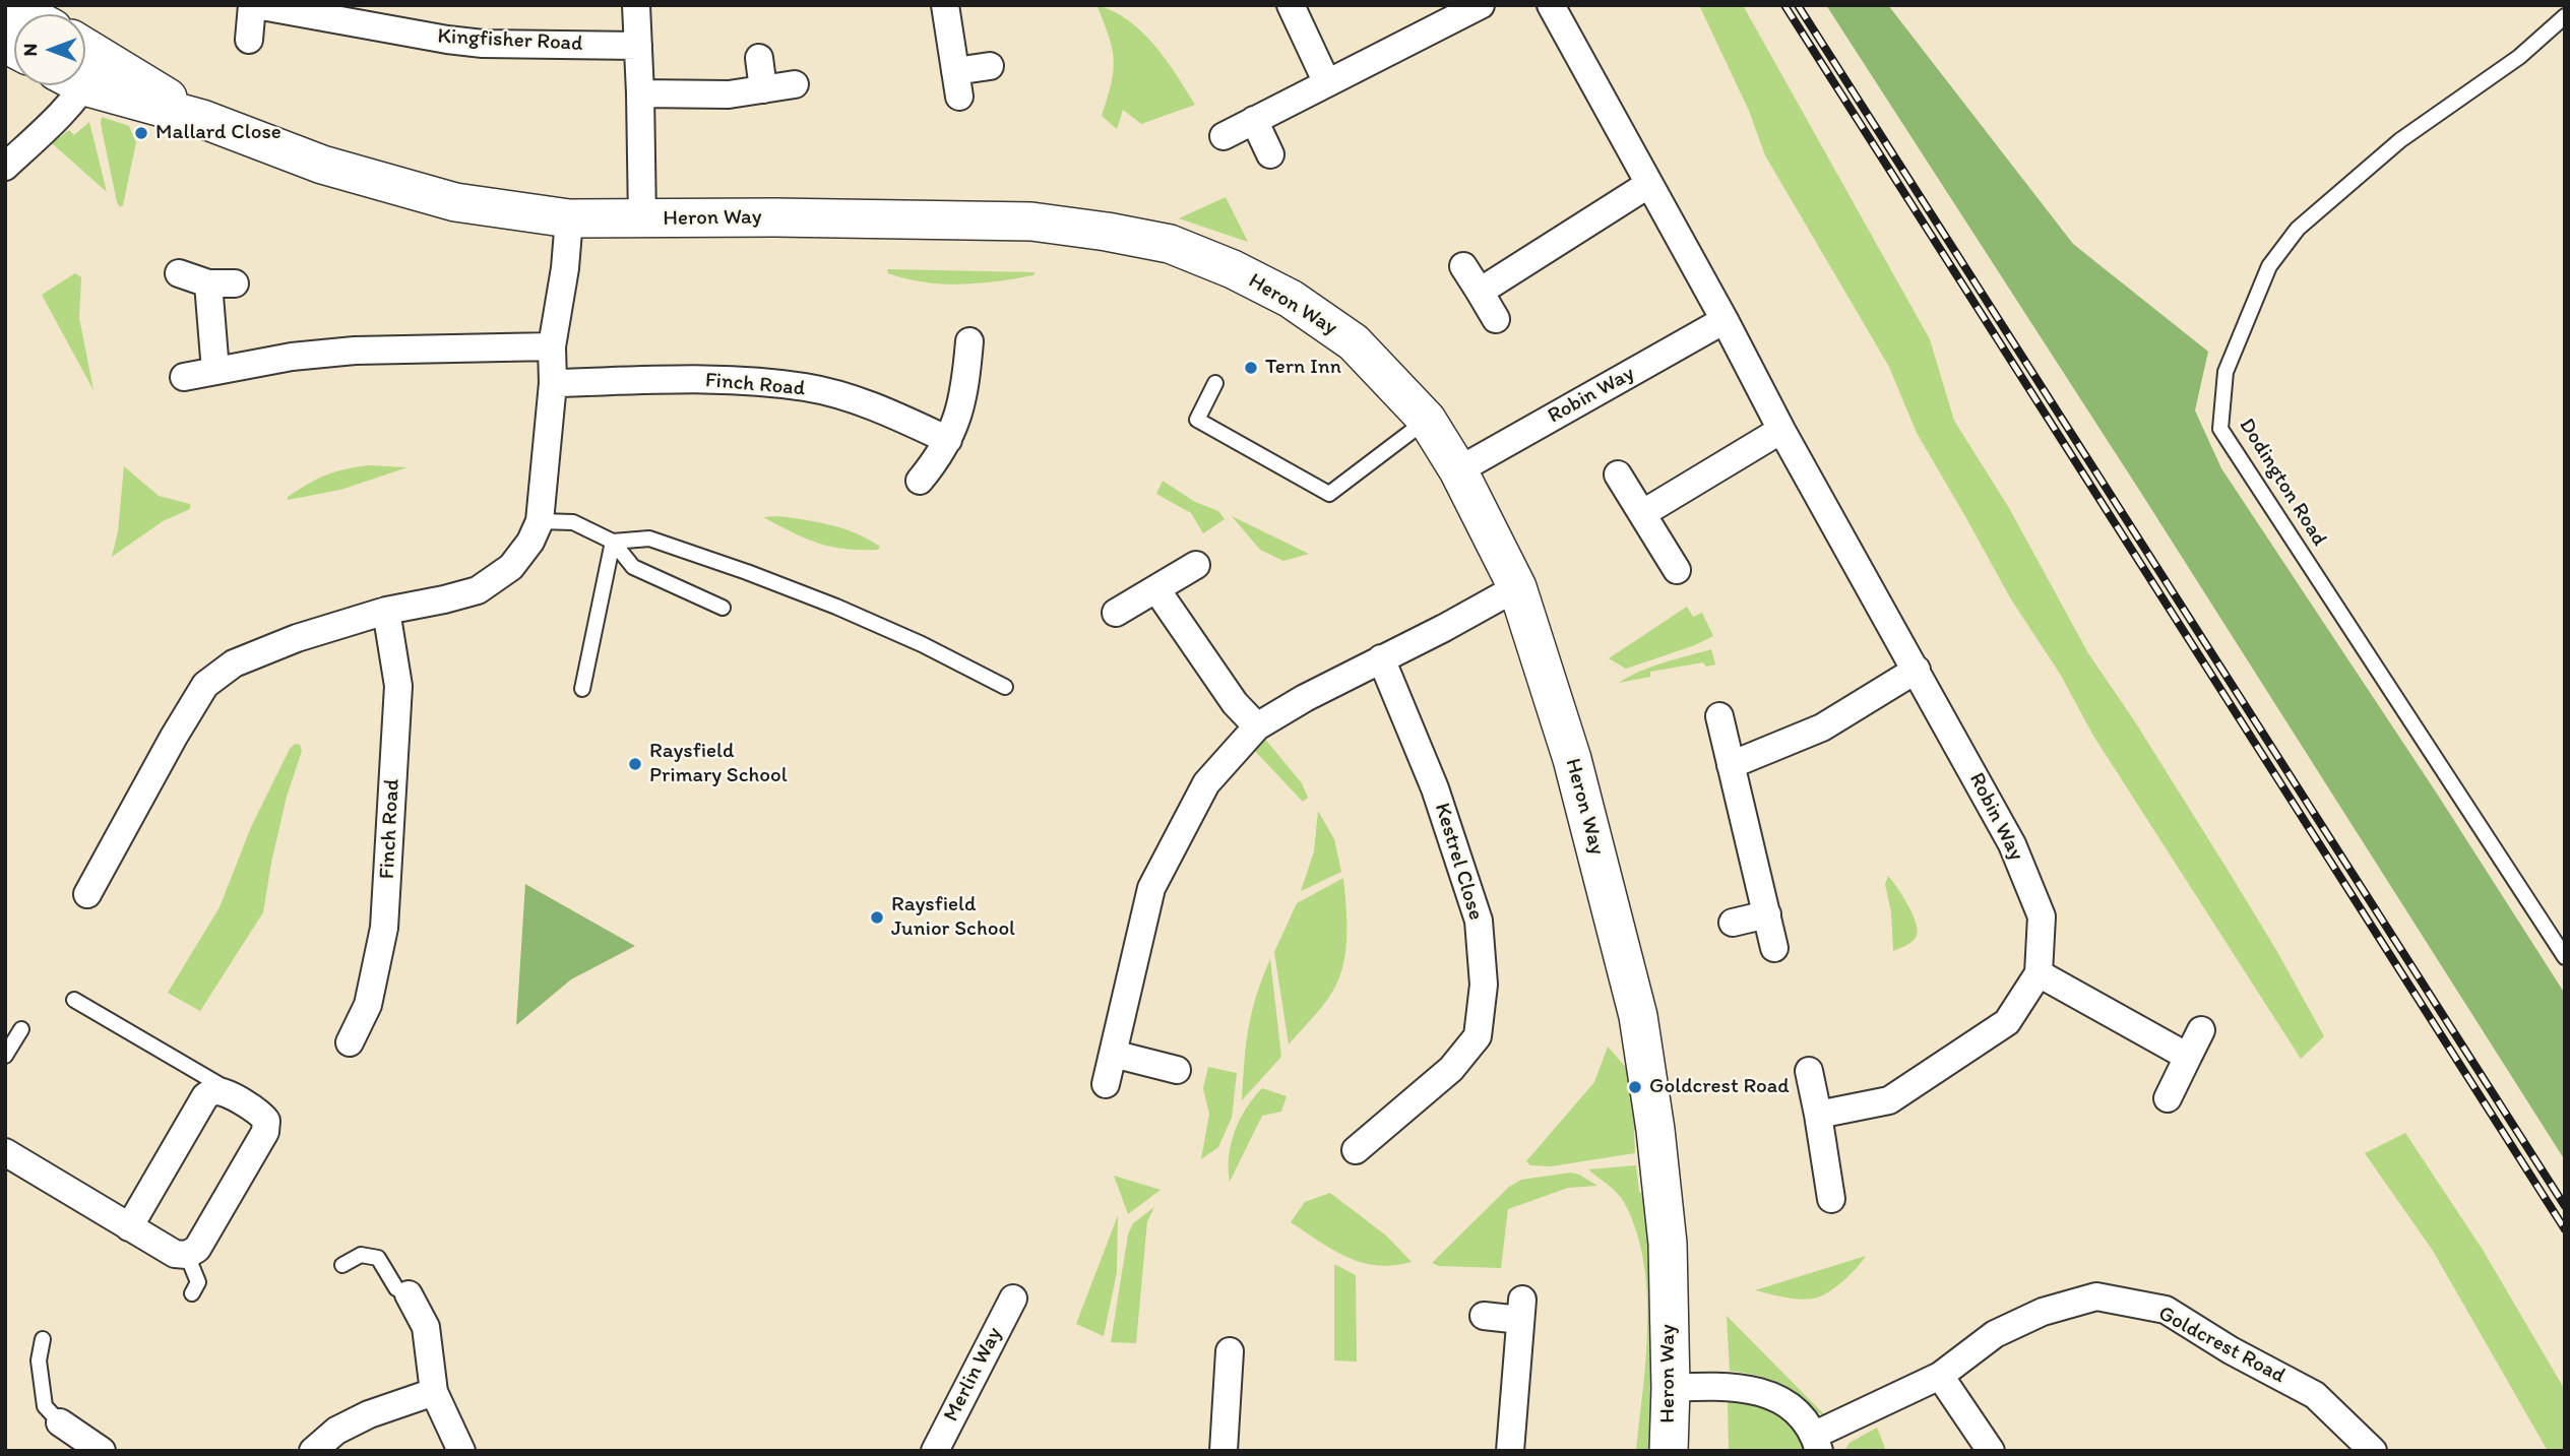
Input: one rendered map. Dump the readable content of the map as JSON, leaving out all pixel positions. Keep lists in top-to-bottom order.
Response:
{
  "streets": {
    "street": [
      "Kingfisher Road",
      "Heron Way",
      "Finch Road",
      "Robin Way",
      "Kestrel Close",
      "Goldcrest Road",
      "Merlin Way"
    ],
    "lane": ["Dodington Road"]
  },
  "crossings": [
    ["Heron Way", "Robin Way"],
    ["Heron Way", "Goldcrest Road"]
  ],
  "places": [
    "Mallard Close",
    "Tern Inn",
    "Raysfield Primary School",
    "Raysfield Junior School",
    "Goldcrest Road"
  ],
  "north": "left"
}
